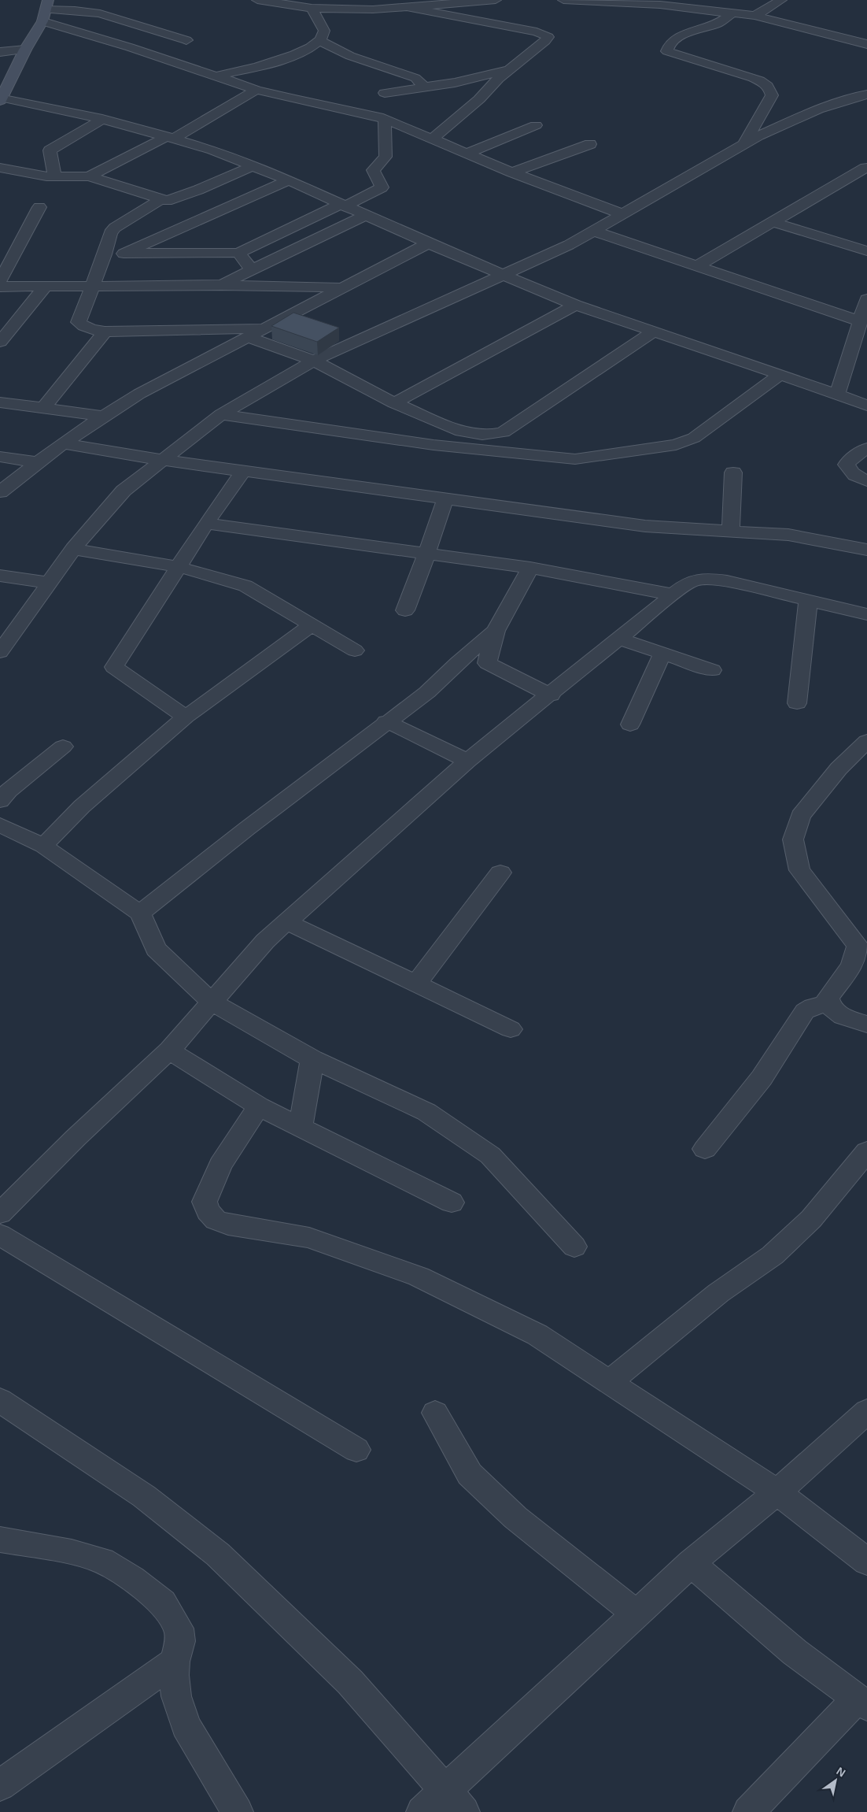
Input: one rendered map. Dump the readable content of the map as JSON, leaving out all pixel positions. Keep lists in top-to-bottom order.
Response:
{
  "north": "top right"
}
